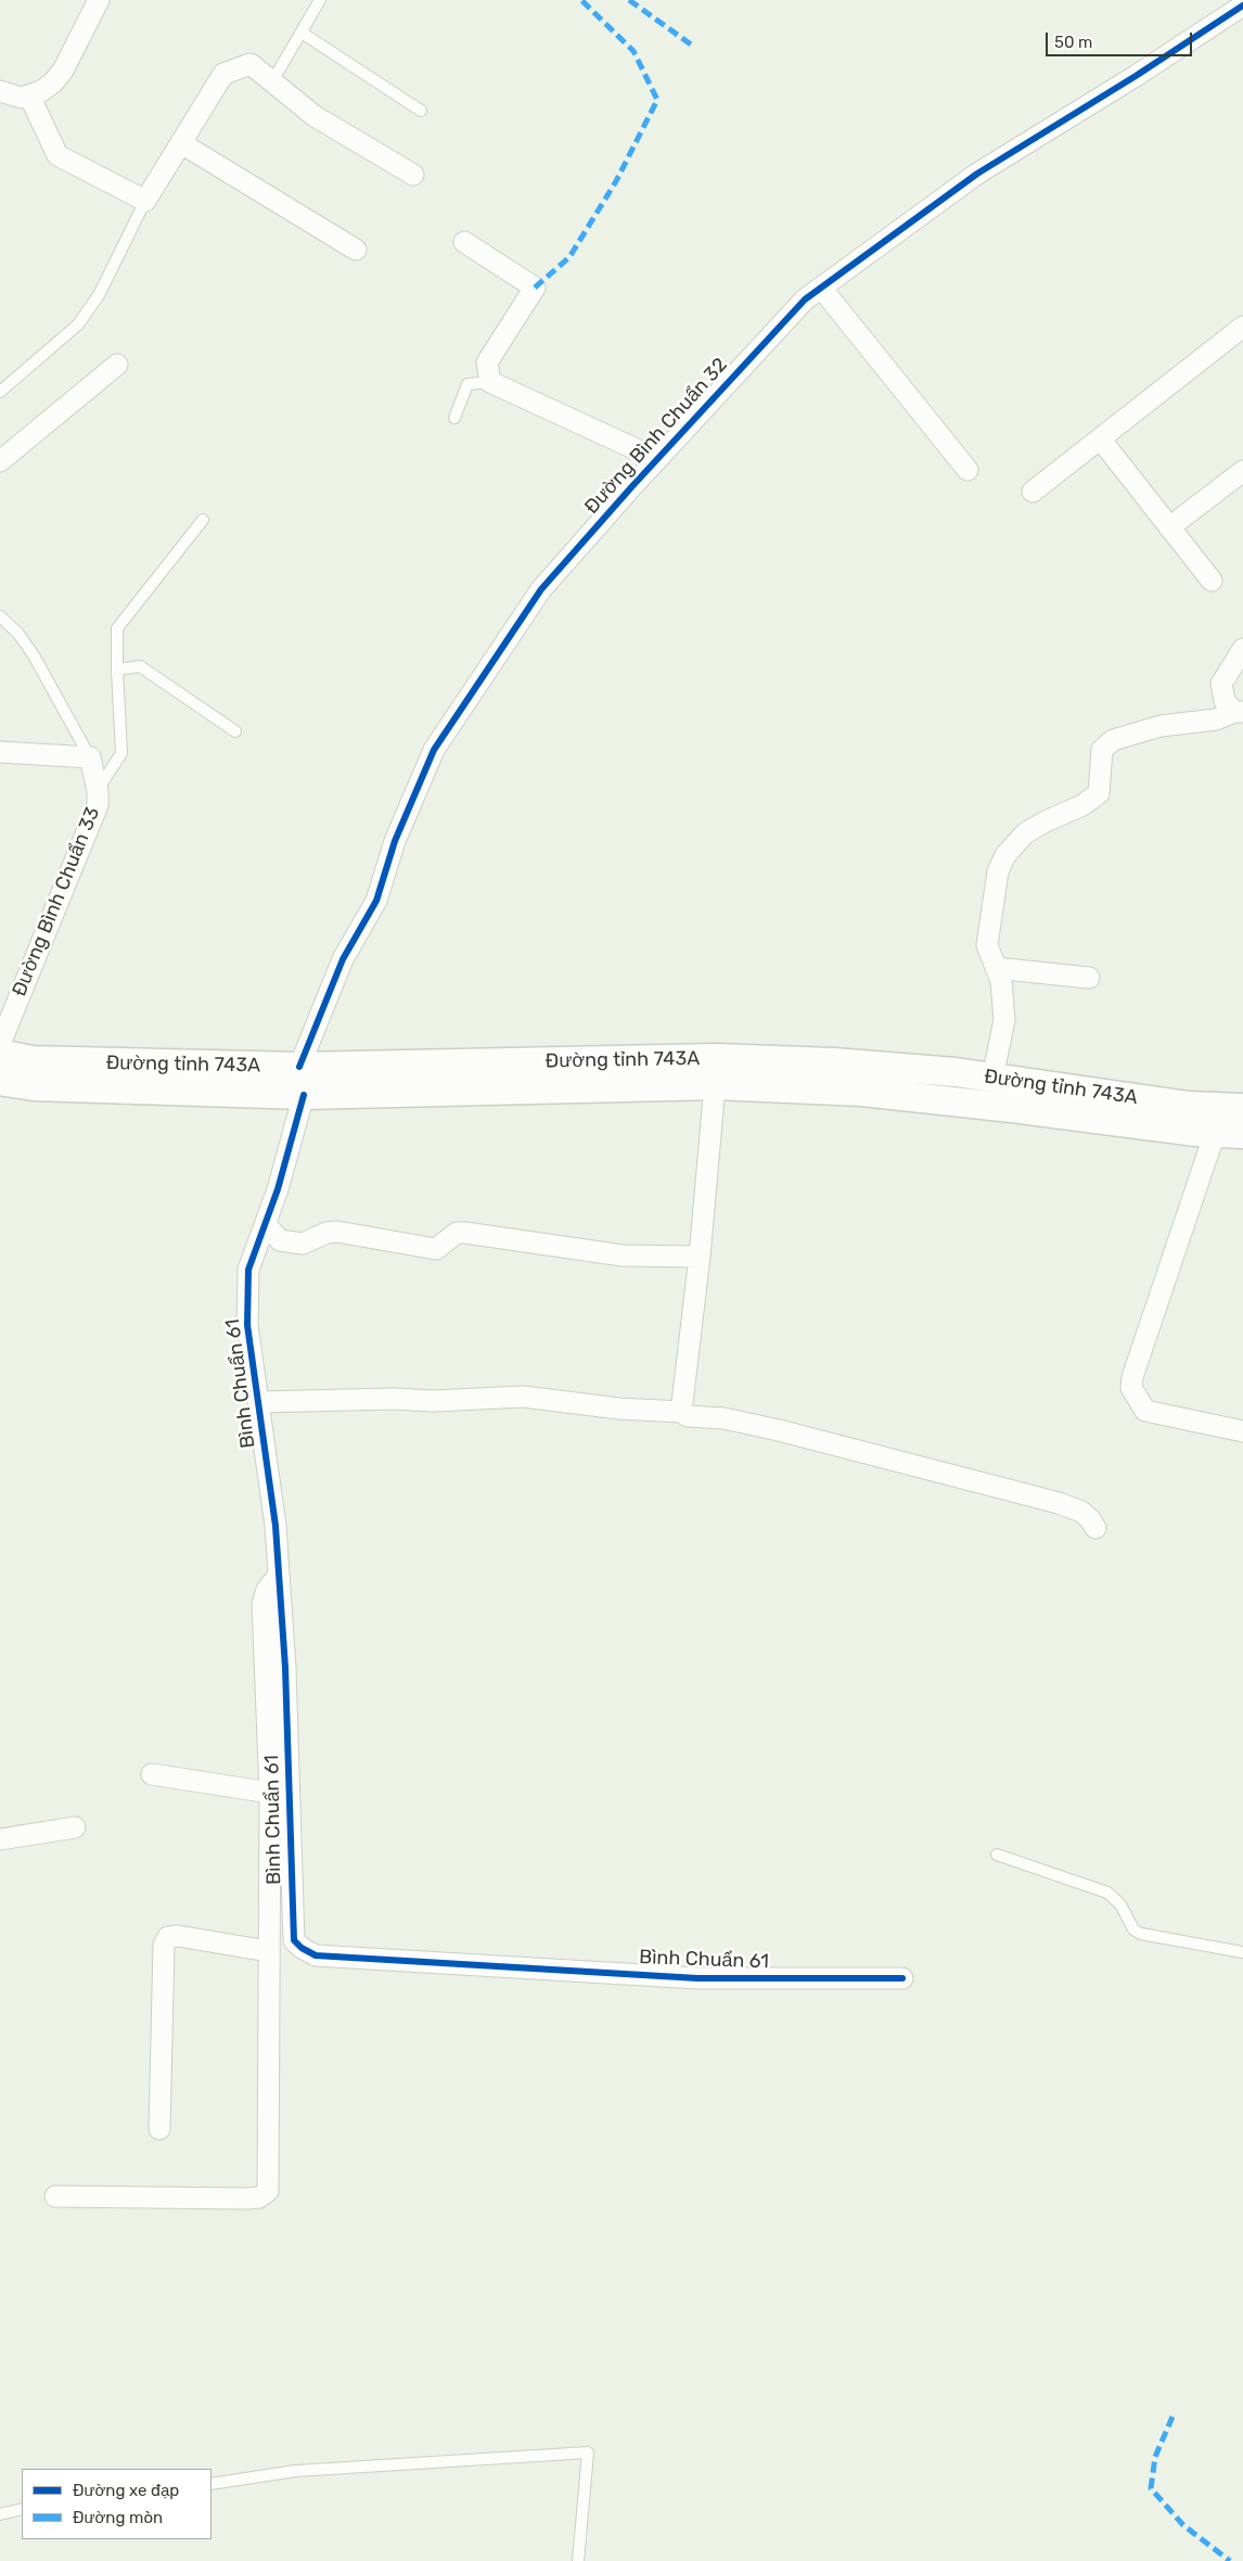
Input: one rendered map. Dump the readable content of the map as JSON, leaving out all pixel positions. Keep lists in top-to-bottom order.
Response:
{
  "streets": {
    "main road": ["Đường tỉnh 743A"],
    "street": ["Đường Bình Chuẩn 32", "Đường Bình Chuẩn 33", "Bình Chuẩn 61"]
  },
  "crossings": [
    ["Đường Bình Chuẩn 32", "Đường tỉnh 743A"],
    ["Đường tỉnh 743A", "Bình Chuẩn 61"]
  ],
  "legend": ["Đường xe đạp", "Đường mòn"],
  "scale_bar": "50 m"
}
